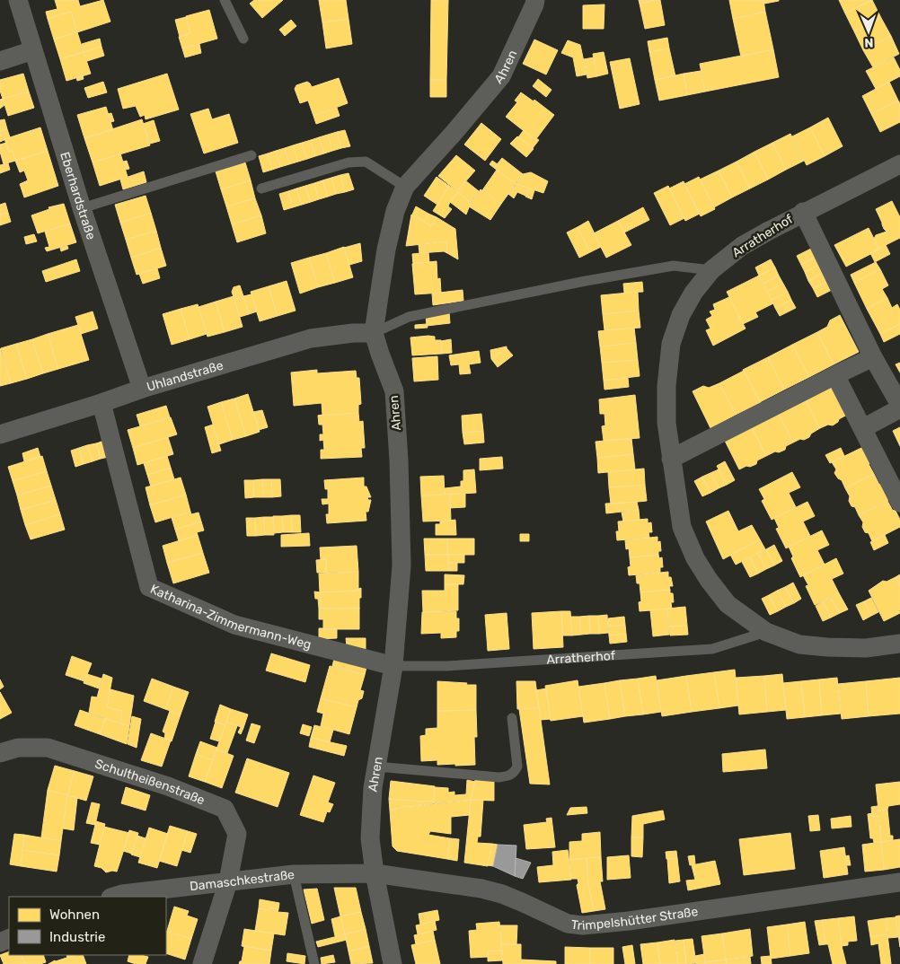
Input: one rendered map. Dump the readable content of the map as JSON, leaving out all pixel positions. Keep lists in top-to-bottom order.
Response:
{
  "streets": {
    "street": [
      "Ahren",
      "Eberhardstraße",
      "Arratherhof",
      "Uhlandstraße",
      "Katharina-Zimmermann-Weg",
      "Schultheißenstraße",
      "Damaschkestraße",
      "Trimpelshütter Straße"
    ]
  },
  "crossings": [
    ["Ahren", "Arratherhof"],
    ["Ahren", "Uhlandstraße"],
    ["Ahren", "Katharina-Zimmermann-Weg"],
    ["Ahren", "Damaschkestraße"],
    ["Ahren", "Trimpelshütter Straße"],
    ["Eberhardstraße", "Uhlandstraße"],
    ["Arratherhof", "Katharina-Zimmermann-Weg"],
    ["Uhlandstraße", "Katharina-Zimmermann-Weg"],
    ["Schultheißenstraße", "Damaschkestraße"],
    ["Damaschkestraße", "Trimpelshütter Straße"]
  ],
  "legend": ["Wohnen", "Industrie"],
  "north": "bottom"
}
